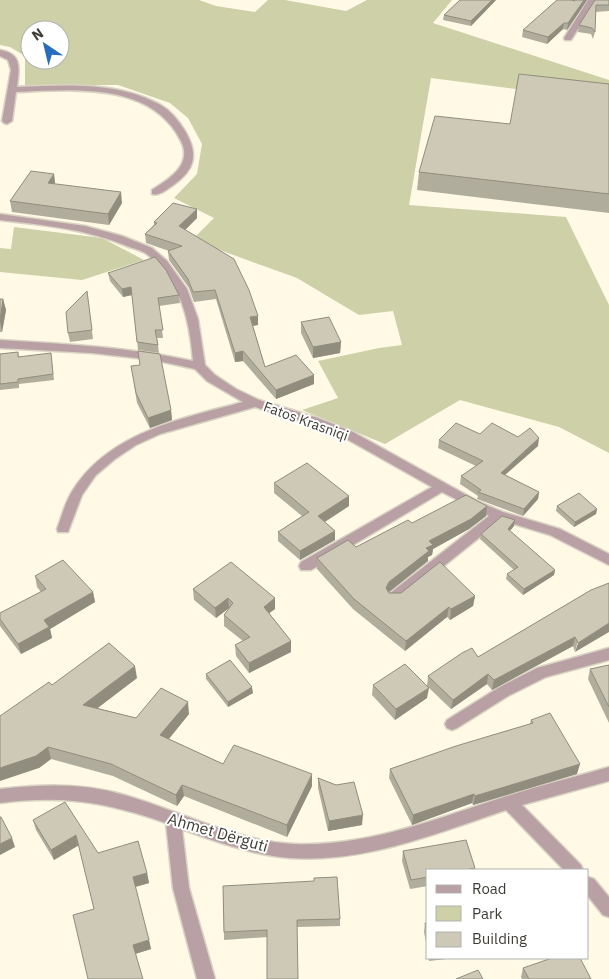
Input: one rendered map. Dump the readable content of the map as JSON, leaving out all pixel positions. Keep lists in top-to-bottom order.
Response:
{
  "streets": {
    "street": ["Fatos Krasniqi", "Ahmet Dërguti"]
  },
  "legend": ["Road", "Park", "Building"],
  "north": "top left"
}
